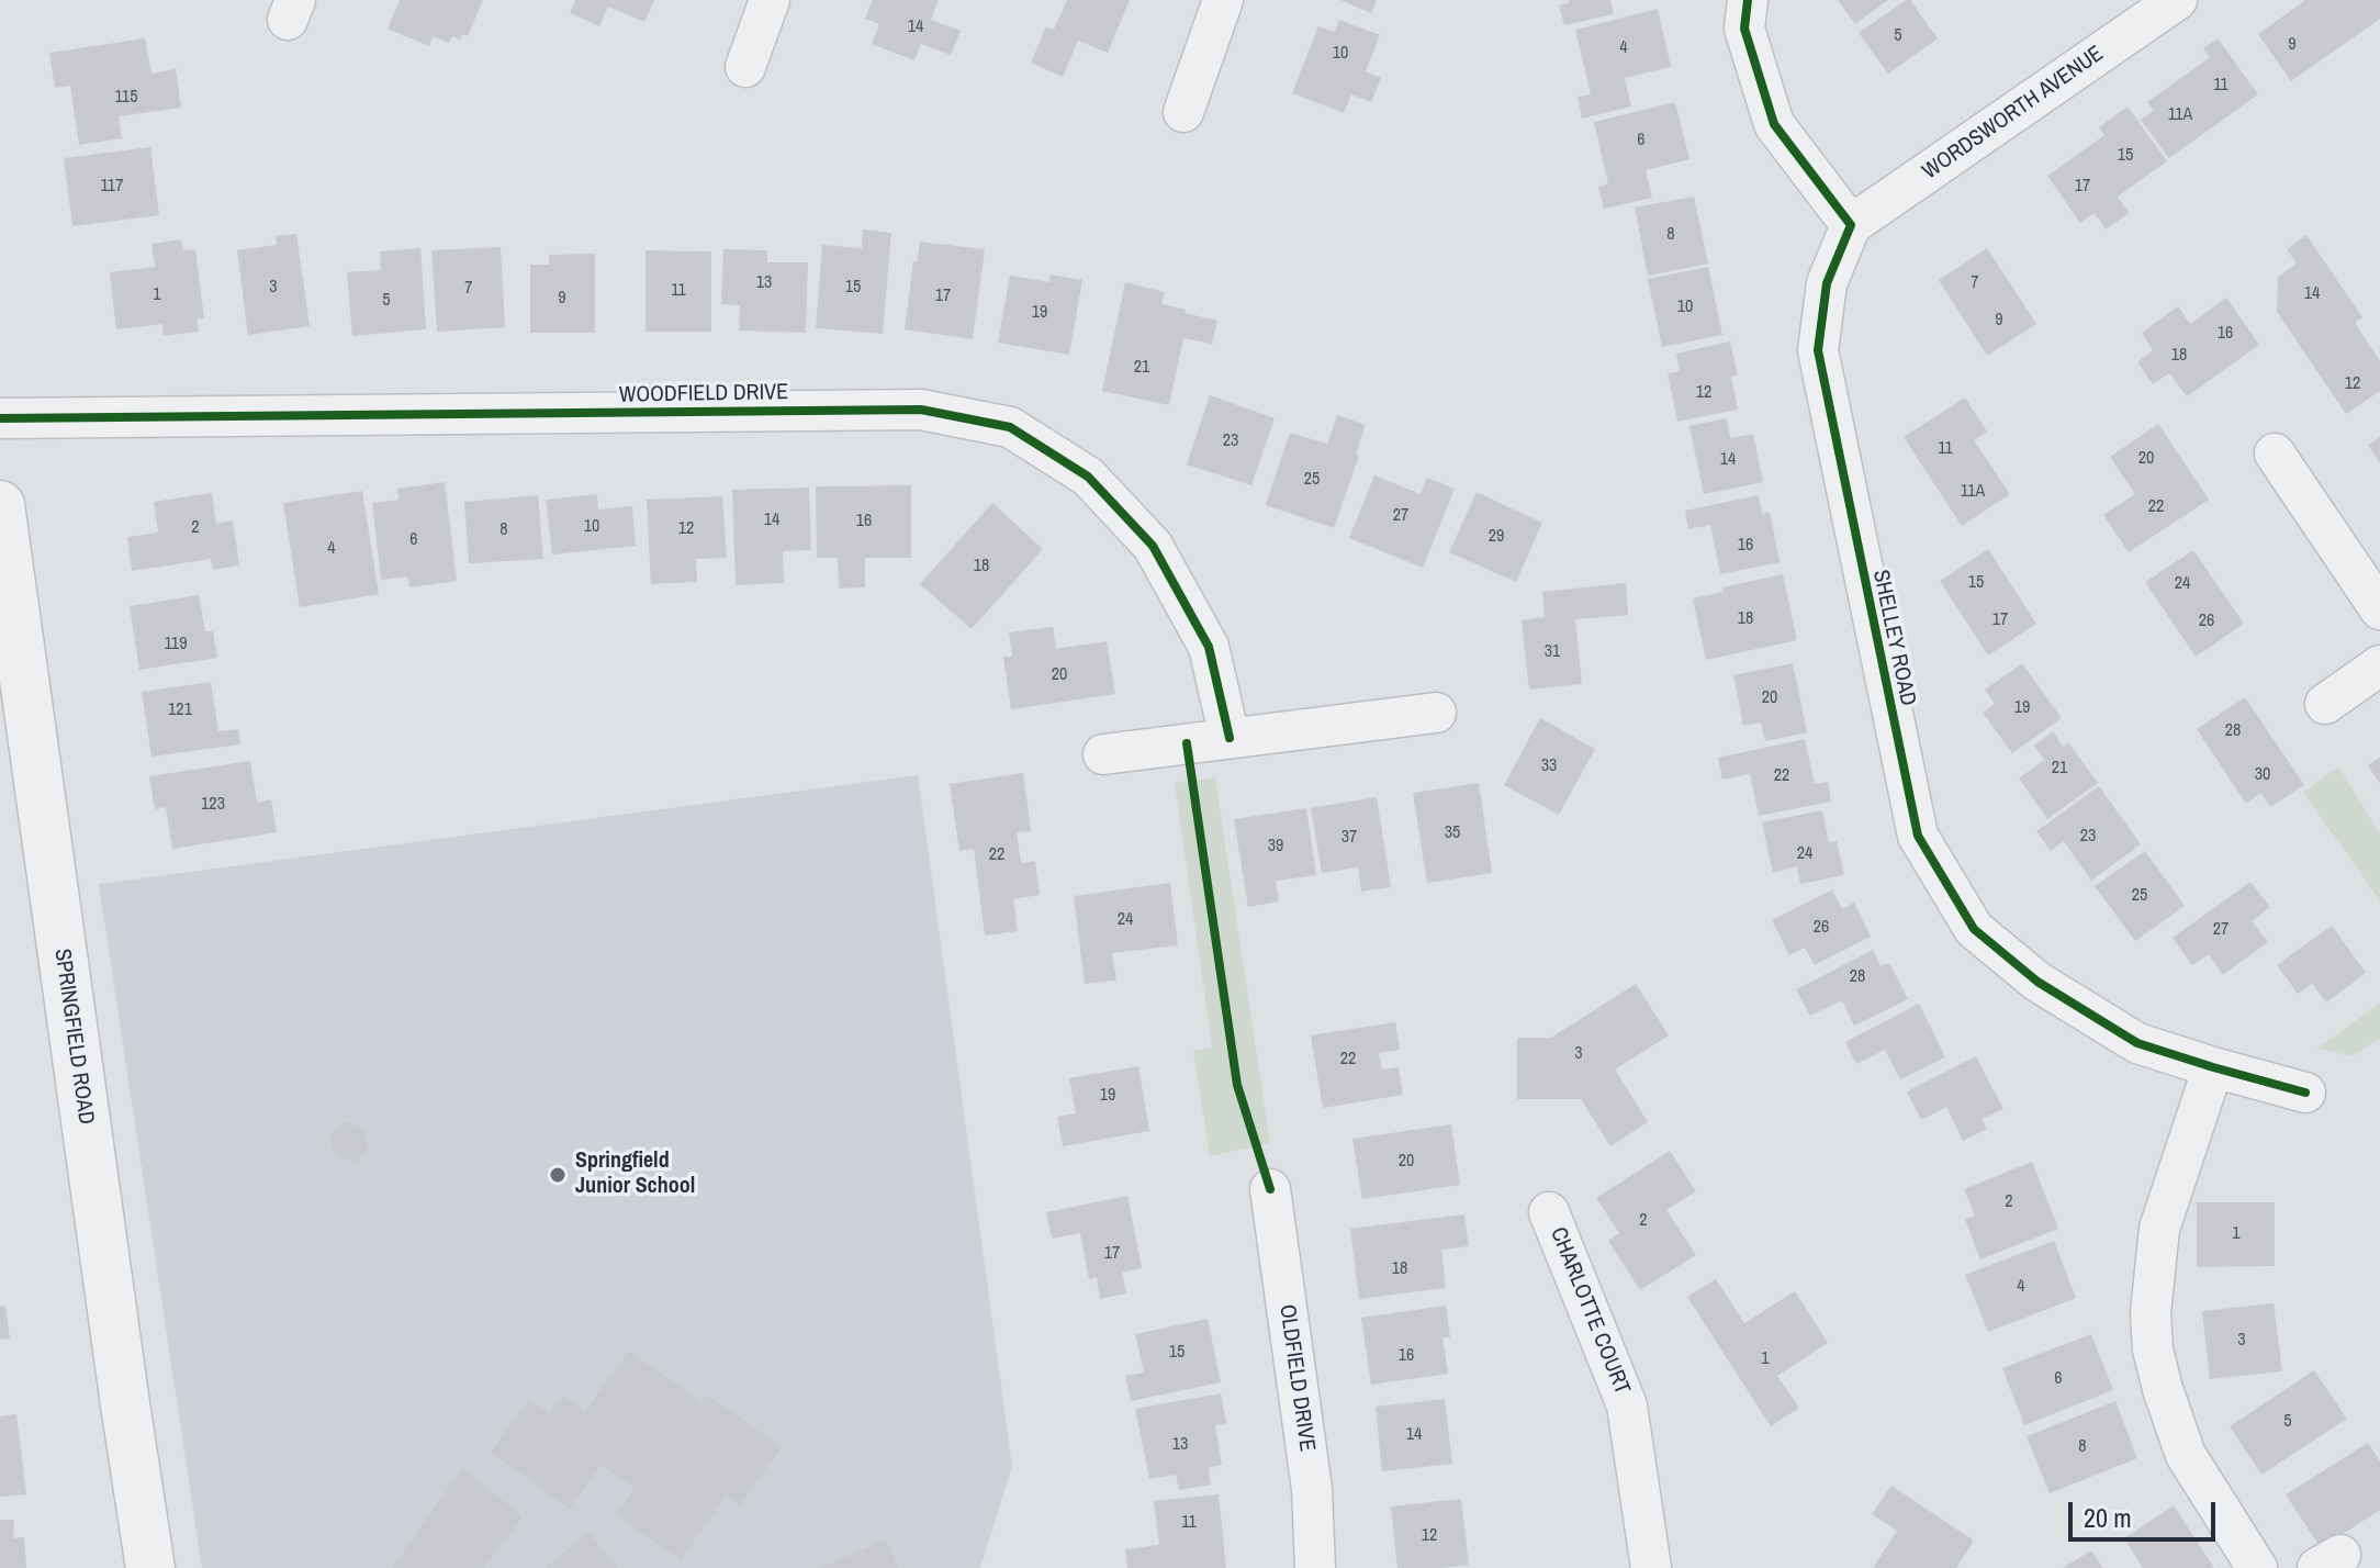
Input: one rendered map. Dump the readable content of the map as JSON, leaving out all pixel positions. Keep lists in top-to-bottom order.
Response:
{
  "streets": {
    "street": [
      "WORDSWORTH AVENUE",
      "WOODFIELD DRIVE",
      "SHELLEY ROAD",
      "SPRINGFIELD ROAD",
      "CHARLOTTE COURT",
      "OLDFIELD DRIVE"
    ]
  },
  "crossings": [
    ["WORDSWORTH AVENUE", "SHELLEY ROAD"]
  ],
  "places": ["Springfield Junior School"],
  "house_numbers": [
    "14",
    "5",
    "9",
    "4",
    "10",
    "11",
    "115",
    "11A",
    "6",
    "15",
    "117",
    "17",
    "8",
    "13",
    "7",
    "3",
    "15",
    "7",
    "11",
    "14",
    "1",
    "17",
    "9",
    "5",
    "10",
    "19",
    "9",
    "16",
    "18",
    "21",
    "12",
    "12",
    "23",
    "11",
    "20",
    "14",
    "25",
    "11A",
    "22",
    "27",
    "14",
    "16",
    "10",
    "2",
    "12",
    "8",
    "29",
    "6",
    "16",
    "4",
    "18",
    "15",
    "24",
    "18",
    "17",
    "26",
    "119",
    "31",
    "20",
    "20",
    "19",
    "121",
    "28",
    "33",
    "21",
    "30",
    "22",
    "123",
    "35",
    "23",
    "37",
    "39",
    "24",
    "22",
    "25",
    "24",
    "26",
    "27",
    "28",
    "3",
    "22",
    "19",
    "20",
    "2",
    "2",
    "1",
    "17",
    "18",
    "4",
    "3",
    "15",
    "16",
    "1",
    "6",
    "5",
    "14",
    "13",
    "8",
    "11",
    "12"
  ],
  "scale_bar": "20 m"
}
